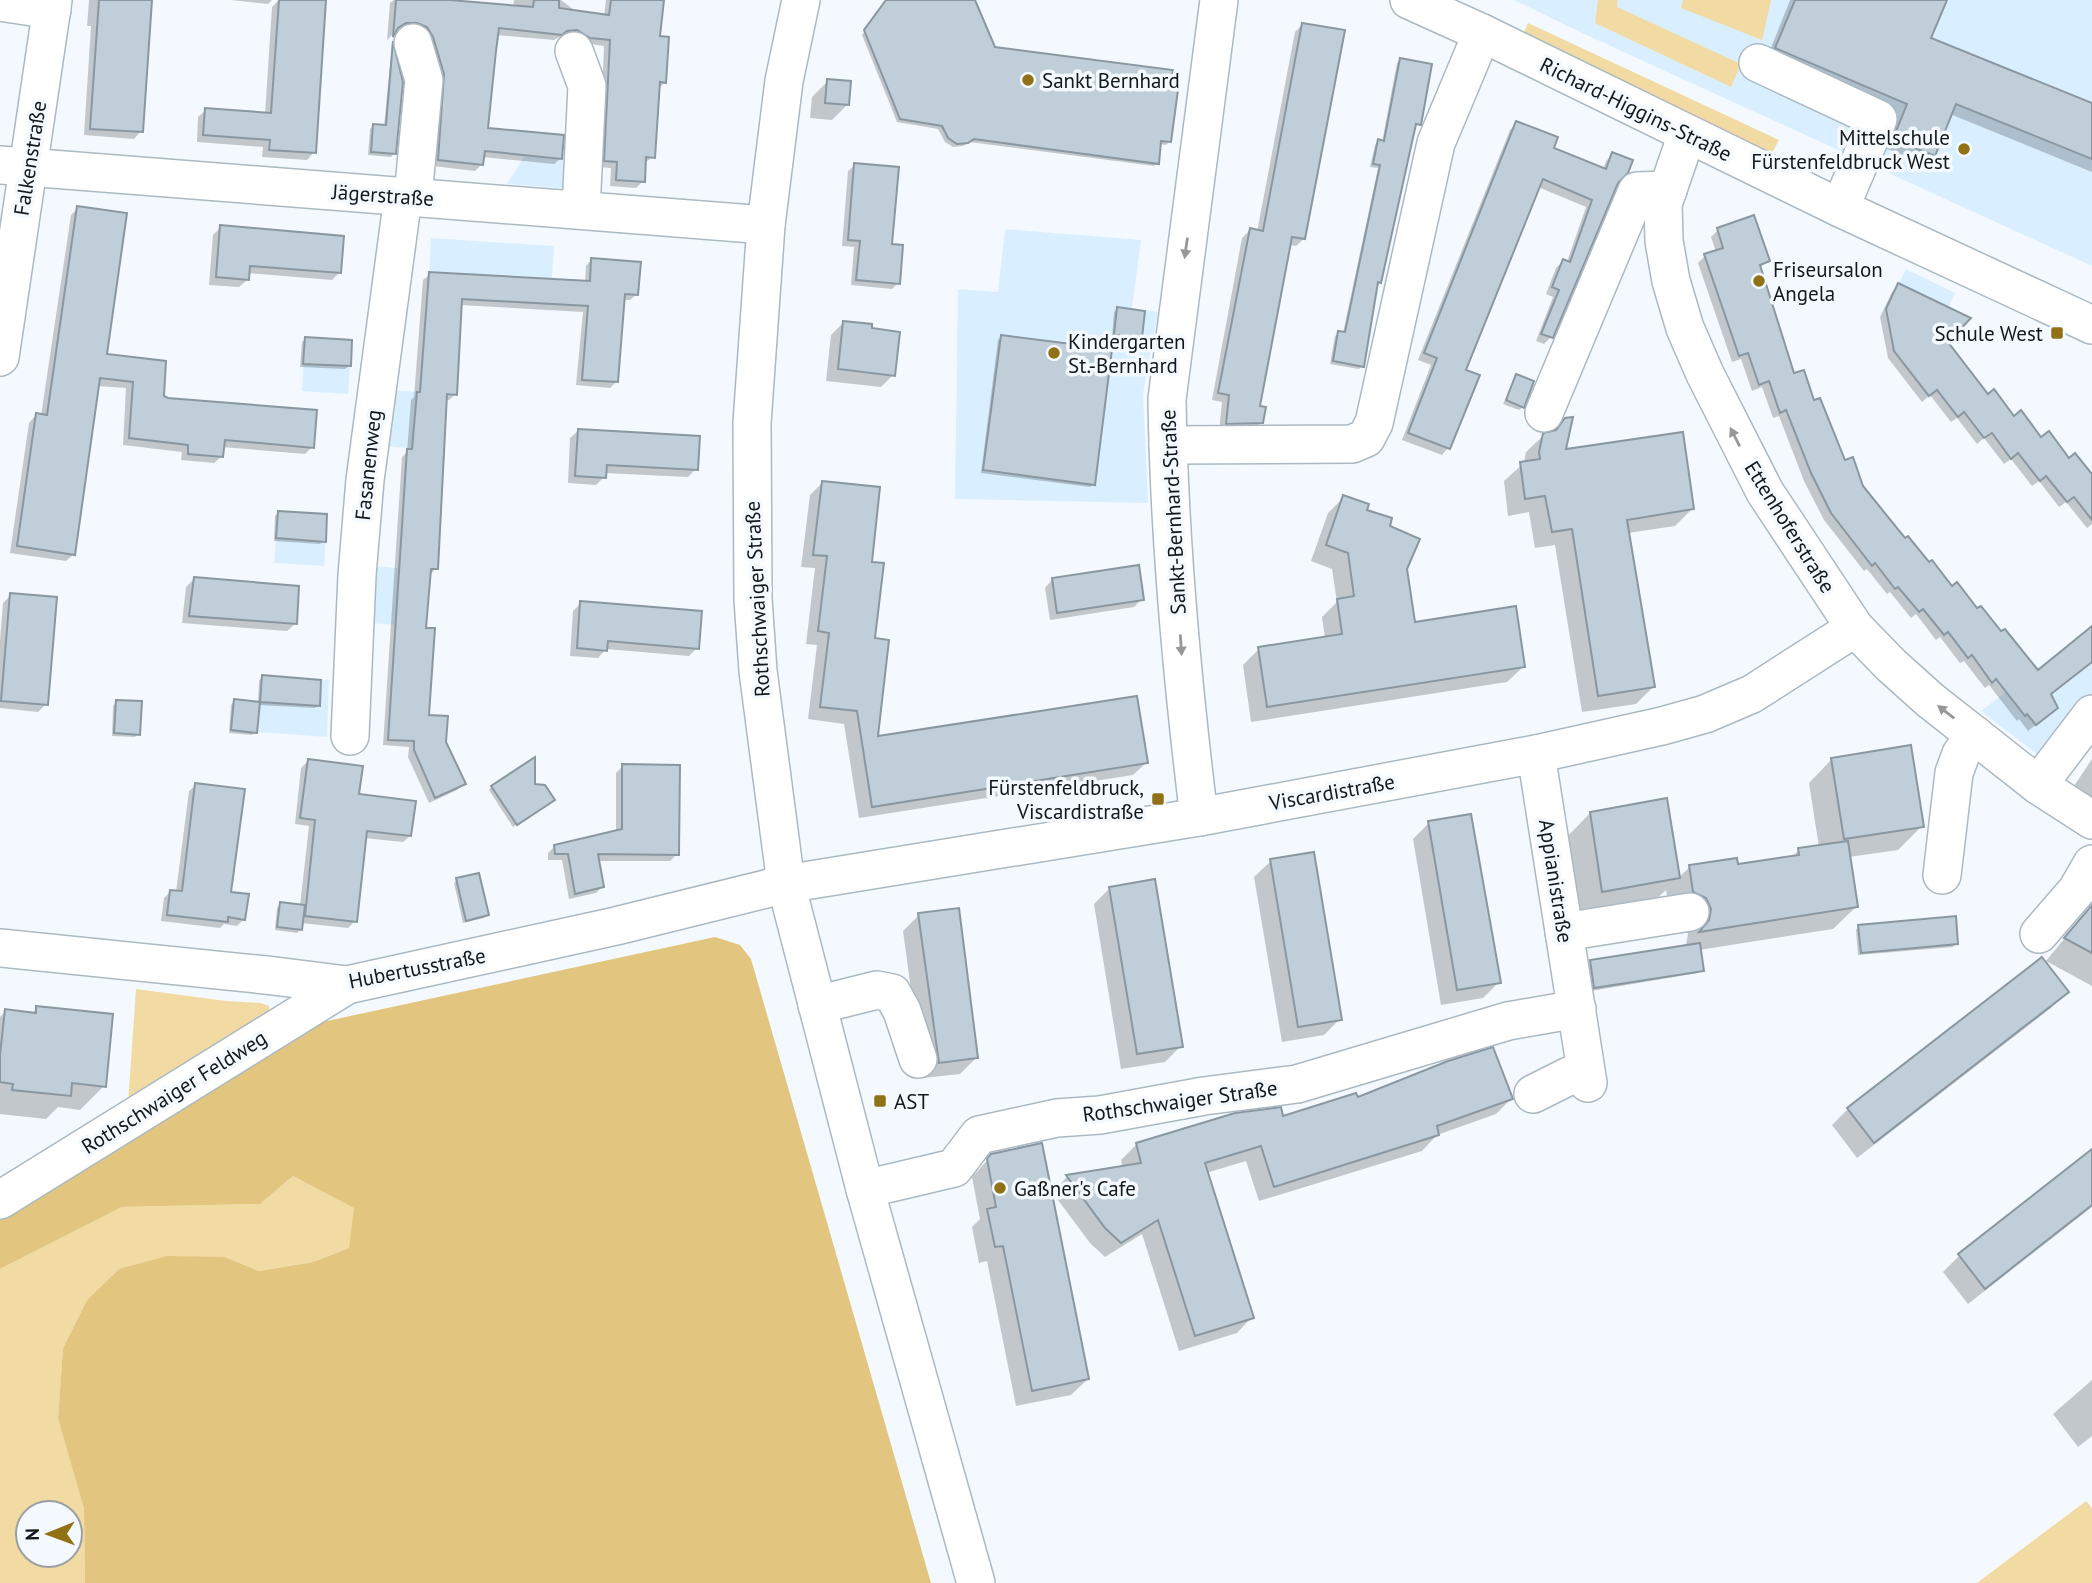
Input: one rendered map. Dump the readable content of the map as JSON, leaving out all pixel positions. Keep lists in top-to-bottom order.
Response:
{
  "streets": {
    "street": [
      "Richard-Higgins-Straße",
      "Falkenstraße",
      "Jägerstraße",
      "Fasanenweg",
      "Sankt-Bernhard-Straße",
      "Ettenhoferstraße",
      "Rothschwaiger Straße",
      "Viscardistraße",
      "Appianistraße",
      "Hubertusstraße",
      "Rothschwaiger Feldweg"
    ]
  },
  "crossings": [
    ["Richard-Higgins-Straße", "Ettenhoferstraße"],
    ["Falkenstraße", "Jägerstraße"],
    ["Jägerstraße", "Fasanenweg"],
    ["Jägerstraße", "Rothschwaiger Straße"],
    ["Sankt-Bernhard-Straße", "Viscardistraße"],
    ["Ettenhoferstraße", "Viscardistraße"],
    ["Rothschwaiger Straße", "Viscardistraße"],
    ["Rothschwaiger Straße", "Appianistraße"],
    ["Rothschwaiger Straße", "Hubertusstraße"],
    ["Viscardistraße", "Appianistraße"],
    ["Viscardistraße", "Hubertusstraße"],
    ["Hubertusstraße", "Rothschwaiger Feldweg"]
  ],
  "one_way": ["Sankt-Bernhard-Straße", "Ettenhoferstraße"],
  "places": {
    "other": [
      "Sankt Bernhard",
      "Mittelschule Fürstenfeldbruck West",
      "Friseursalon Angela",
      "Kindergarten St.-Bernhard",
      "Gaßner's Cafe"
    ],
    "transit": ["Schule West", "Fürstenfeldbruck, Viscardistraße", "AST"]
  },
  "north": "left"
}
